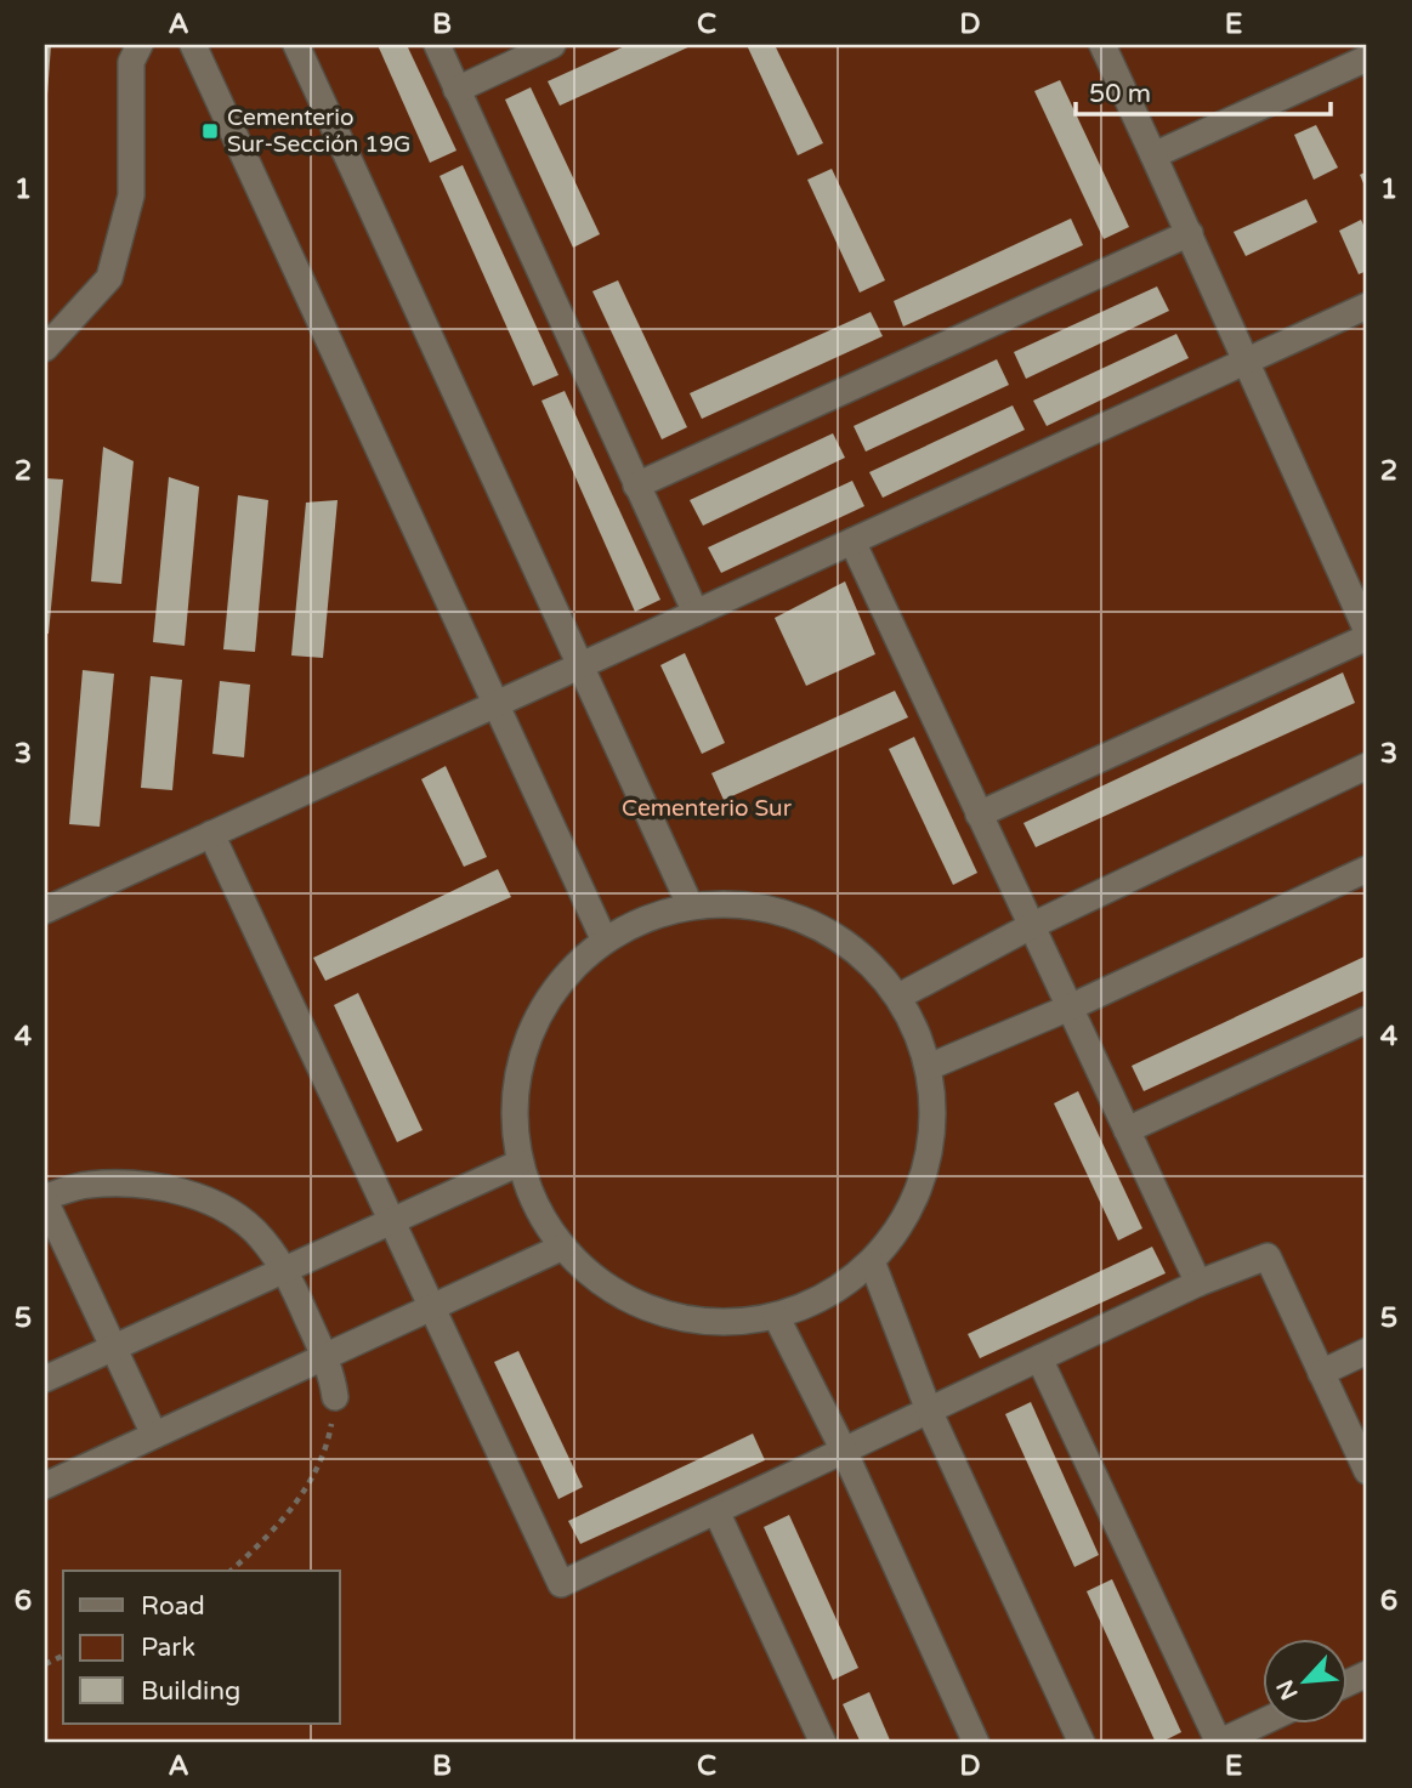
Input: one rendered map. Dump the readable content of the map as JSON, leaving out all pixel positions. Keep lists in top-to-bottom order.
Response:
{
  "parks": ["Cementerio Sur"],
  "places": {
    "transit": ["Cementerio Sur-Sección 19G"]
  },
  "legend": ["Road", "Park", "Building"],
  "scale_bar": "50 m",
  "north": "bottom left",
  "grid": {
    "columns": [
      "A",
      "B",
      "C",
      "D",
      "E"
    ],
    "rows": [
      "1",
      "2",
      "3",
      "4",
      "5",
      "6"
    ]
  }
}
